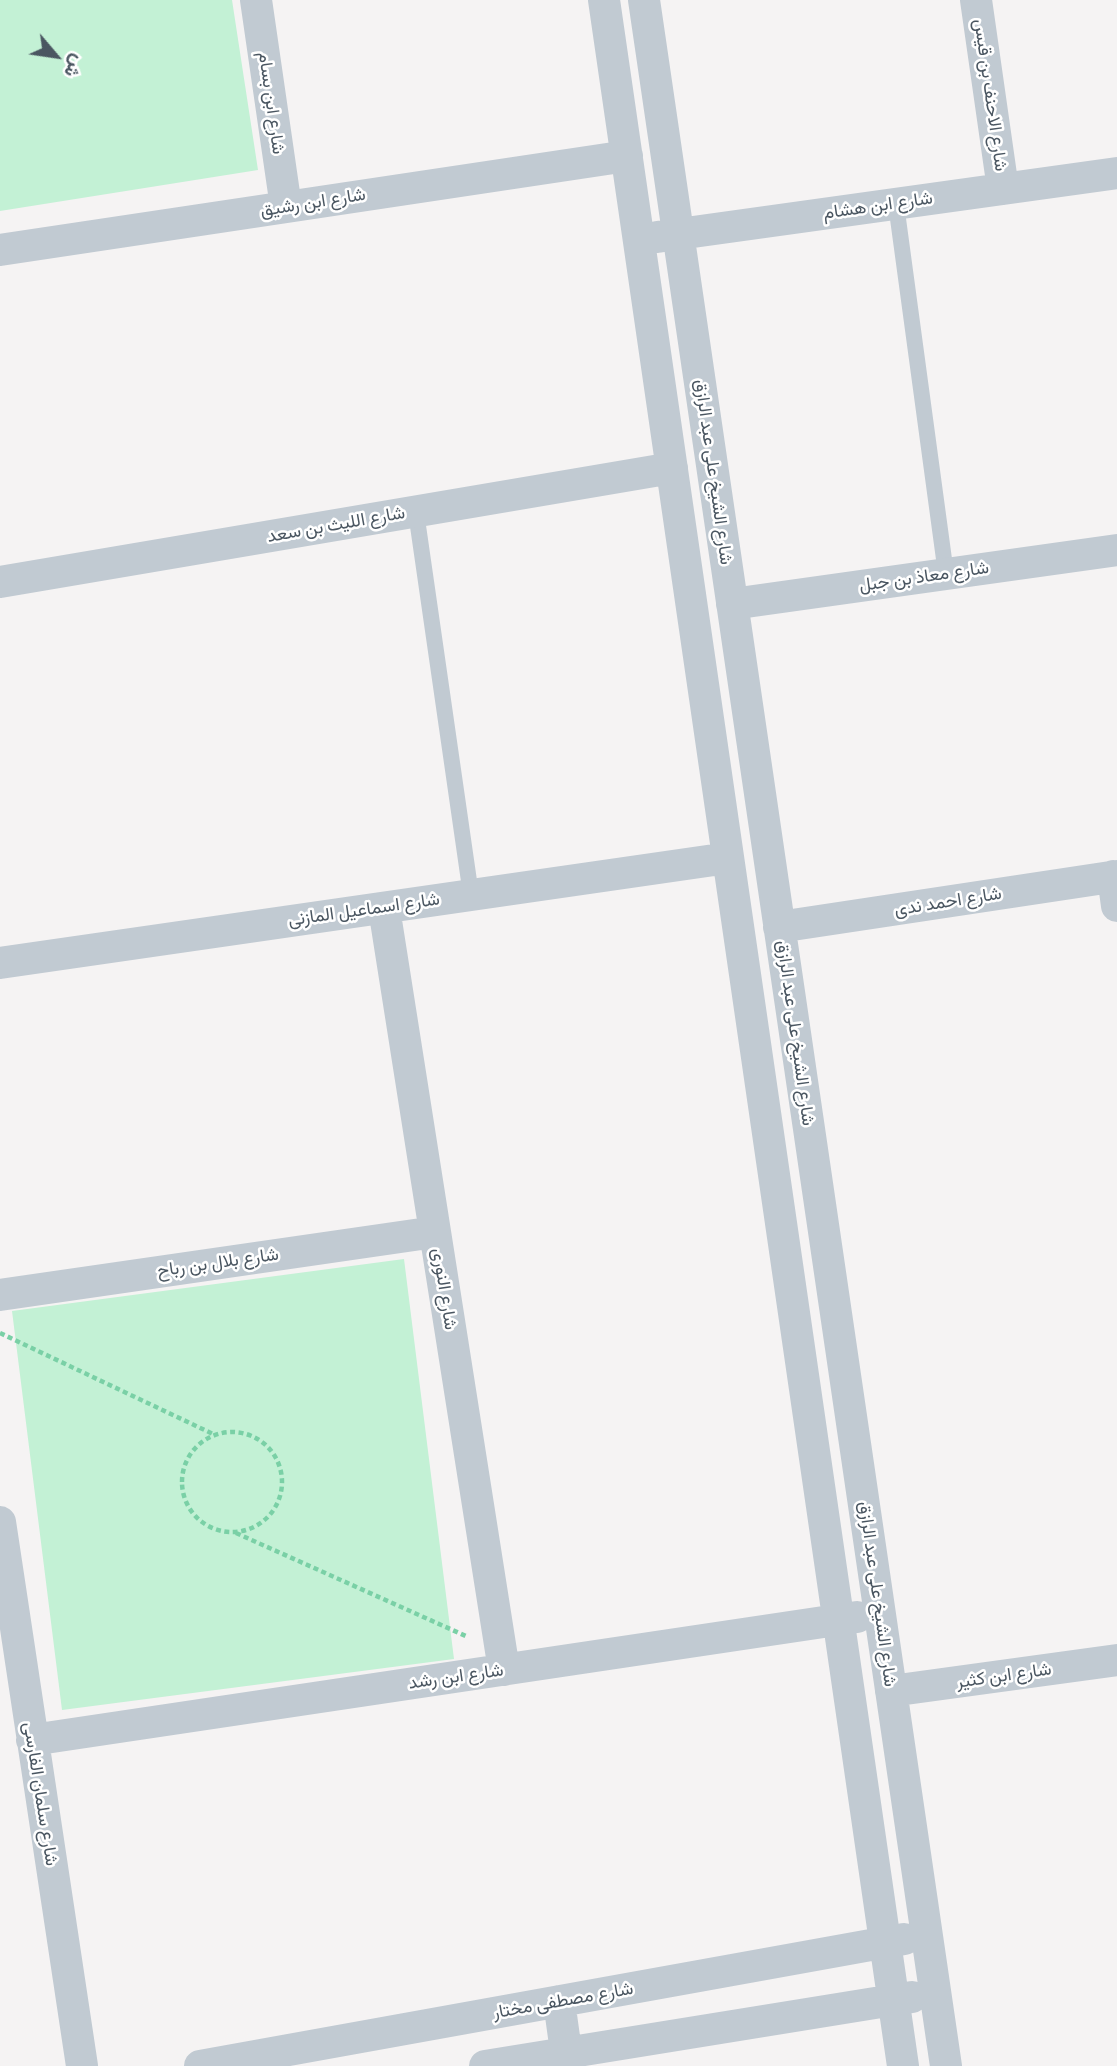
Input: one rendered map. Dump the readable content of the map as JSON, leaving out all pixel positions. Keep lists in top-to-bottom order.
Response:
{
  "streets": {
    "street": [
      "شارع الاحنف بن قيس",
      "شارع ابن بسام",
      "شارع ابن رشيق",
      "شارع ابن هشام",
      "شارع الشيخ على عبد الرازق",
      "شارع الليث بن سعد",
      "شارع معاذ بن جبل",
      "شارع احمد ندى",
      "شارع اسماعيل المازنى",
      "شارع بلال بن رباح",
      "شارع النورى",
      "شارع ابن كثير",
      "شارع ابن رشد",
      "شارع سلمان الفارسى",
      "شارع مصطفى مختار"
    ]
  },
  "crossings": [
    ["شارع الاحنف بن قيس", "شارع ابن هشام"],
    ["شارع ابن بسام", "شارع ابن رشيق"],
    ["شارع ابن هشام", "شارع الشيخ على عبد الرازق"],
    ["شارع الشيخ على عبد الرازق", "شارع معاذ بن جبل"],
    ["شارع الشيخ على عبد الرازق", "شارع احمد ندى"],
    ["شارع الشيخ على عبد الرازق", "شارع ابن كثير"],
    ["شارع الشيخ على عبد الرازق", "شارع ابن رشد"],
    ["شارع الشيخ على عبد الرازق", "شارع مصطفى مختار"],
    ["شارع اسماعيل المازنى", "شارع النورى"],
    ["شارع بلال بن رباح", "شارع النورى"],
    ["شارع النورى", "شارع ابن رشد"],
    ["شارع ابن رشد", "شارع سلمان الفارسى"]
  ],
  "north": "bottom right"
}
